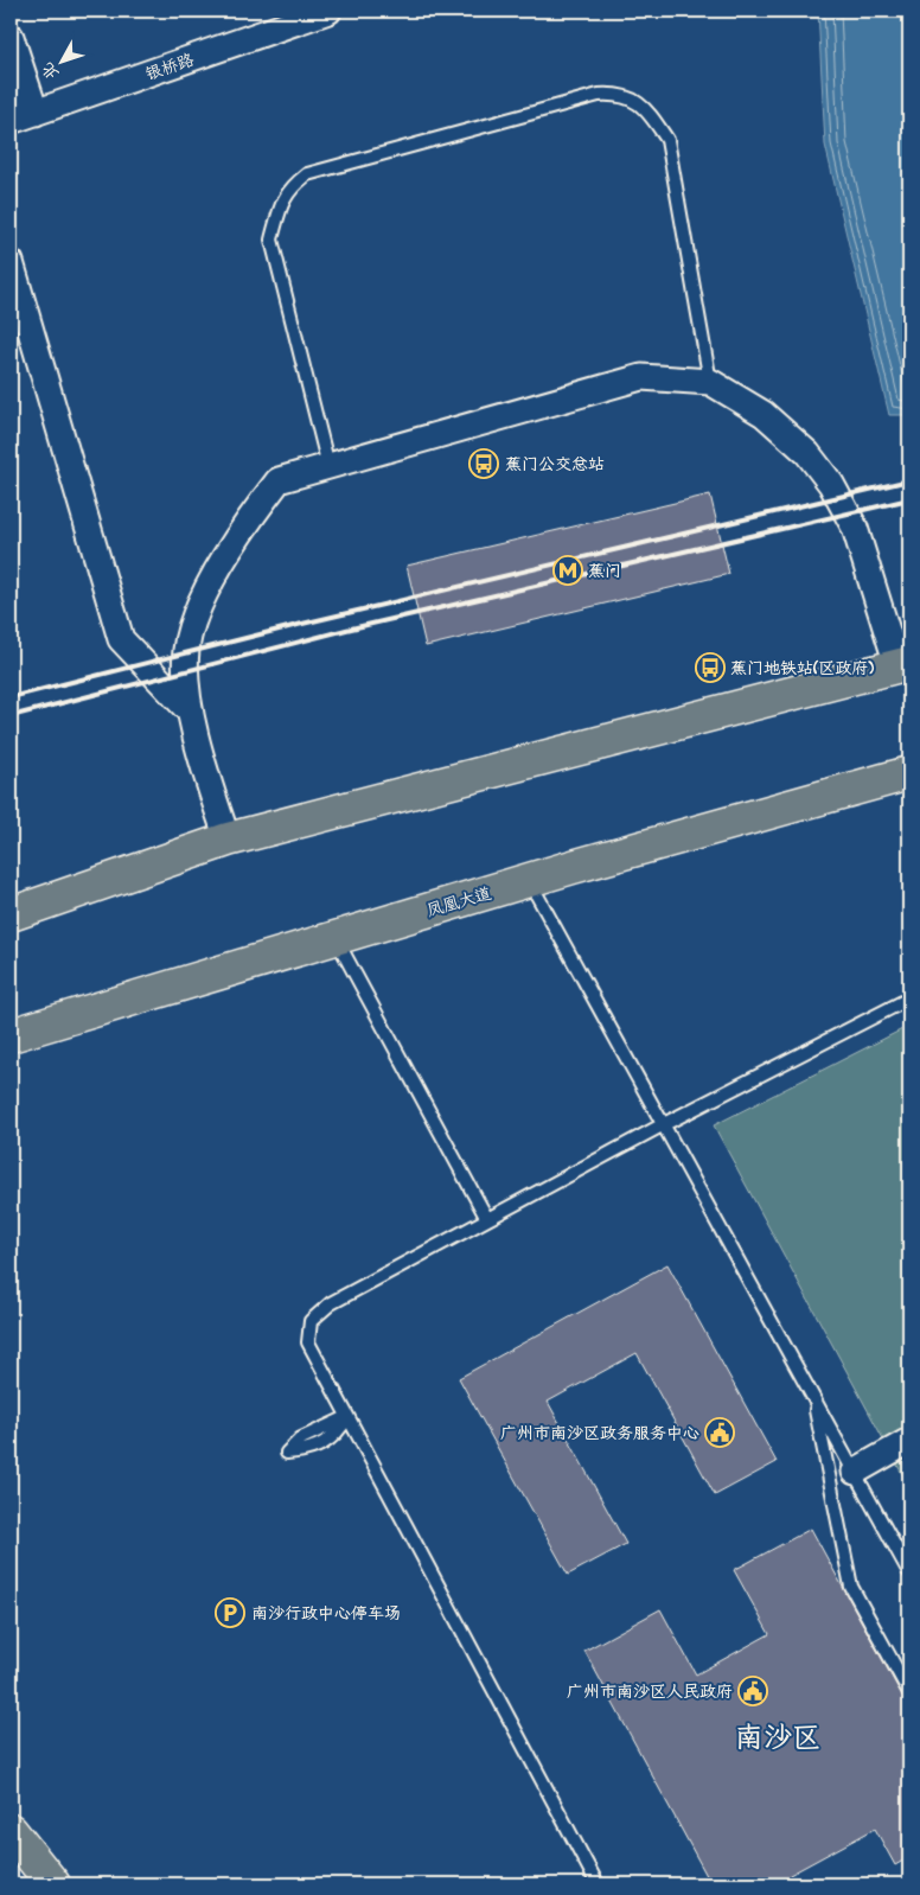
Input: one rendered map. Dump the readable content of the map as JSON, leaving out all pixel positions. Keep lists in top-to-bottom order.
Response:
{
  "streets": {
    "main road": ["凤凰大道"],
    "street": ["银桥路"]
  },
  "districts": ["南沙区"],
  "places": {
    "bus stop": ["蕉门公交总站", "蕉门地铁站(区政府)"],
    "metro station": ["蕉门"],
    "public building": ["广州市南沙区政务服务中心", "广州市南沙区人民政府"],
    "parking": ["南沙行政中心停车场"]
  },
  "north": "bottom left"
}
